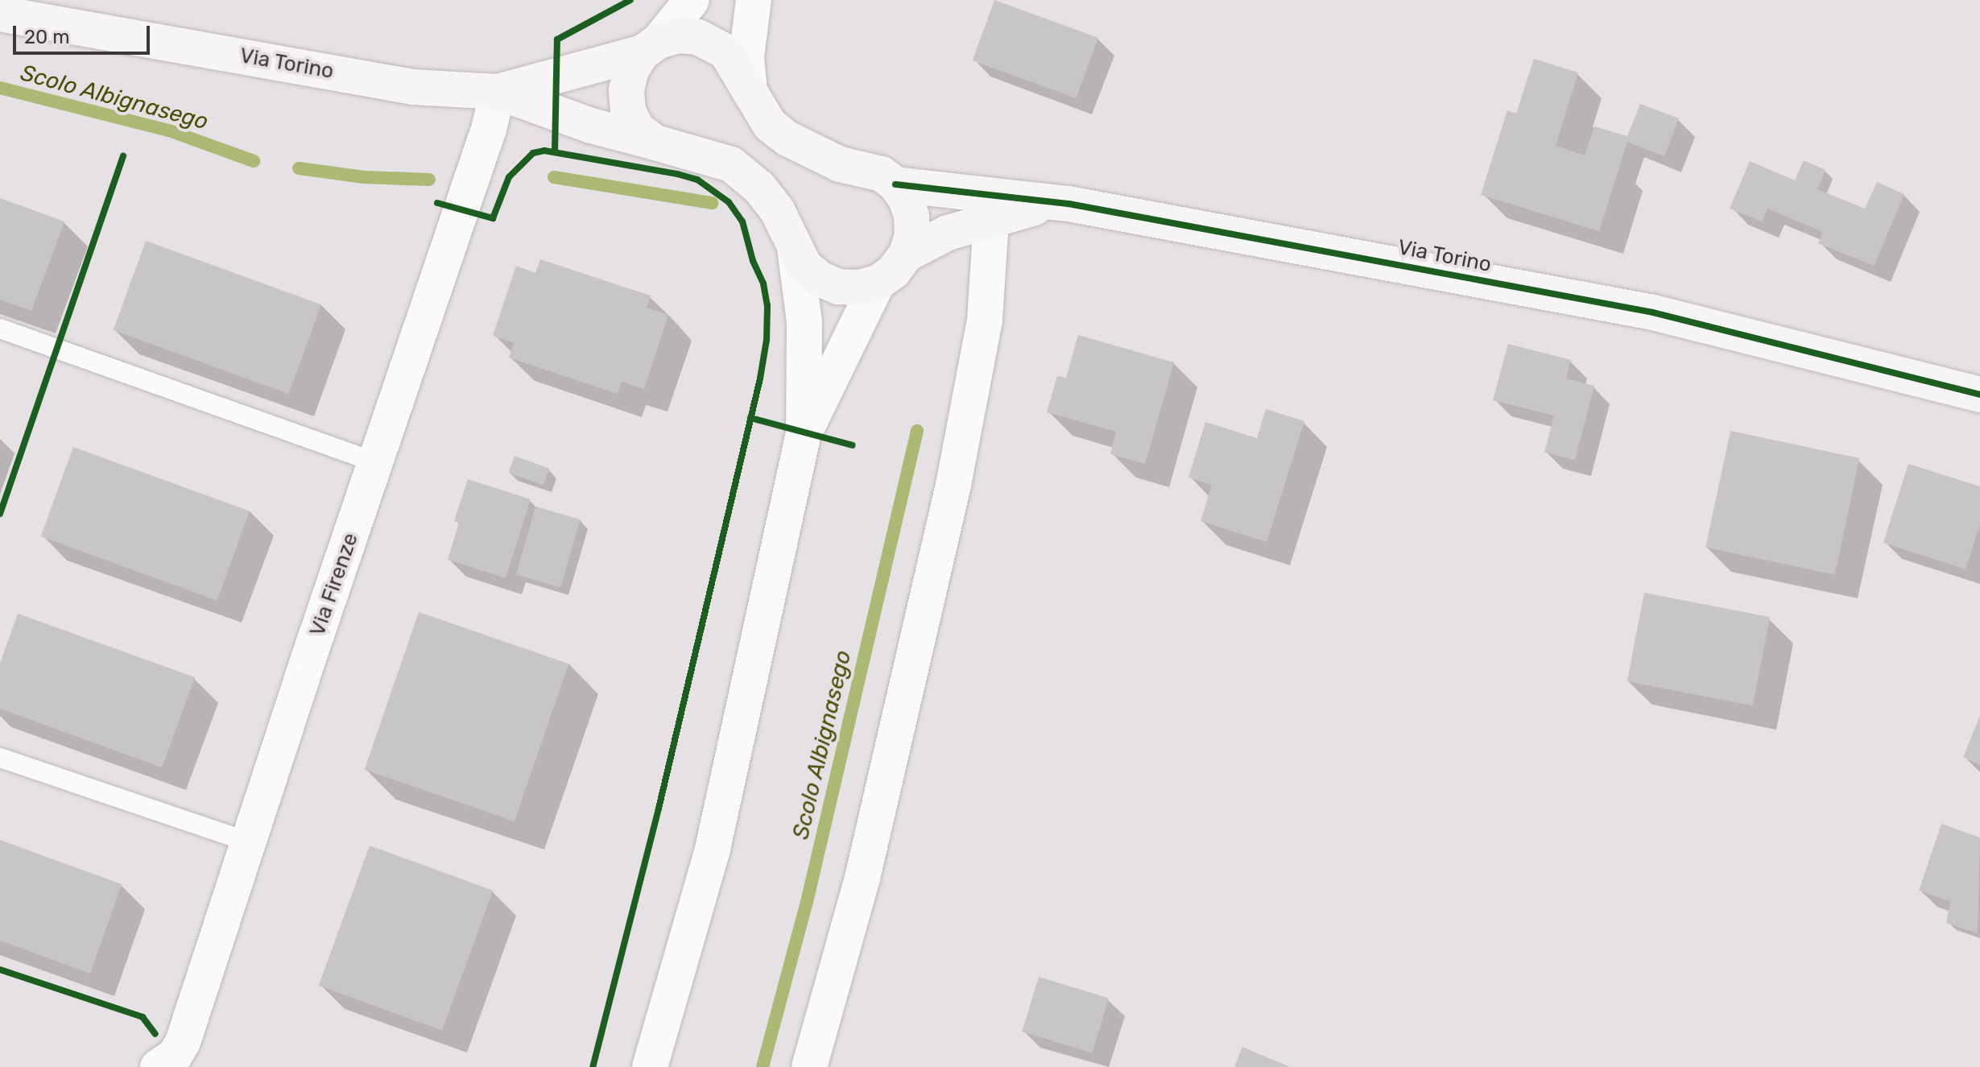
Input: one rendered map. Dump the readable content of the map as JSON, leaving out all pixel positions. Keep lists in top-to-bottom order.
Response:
{
  "streets": {
    "street": ["Via Torino", "Via Firenze"]
  },
  "crossings": [
    ["Via Torino", "Via Firenze"]
  ],
  "water": ["Scolo Albignasego"],
  "scale_bar": "20 m"
}
